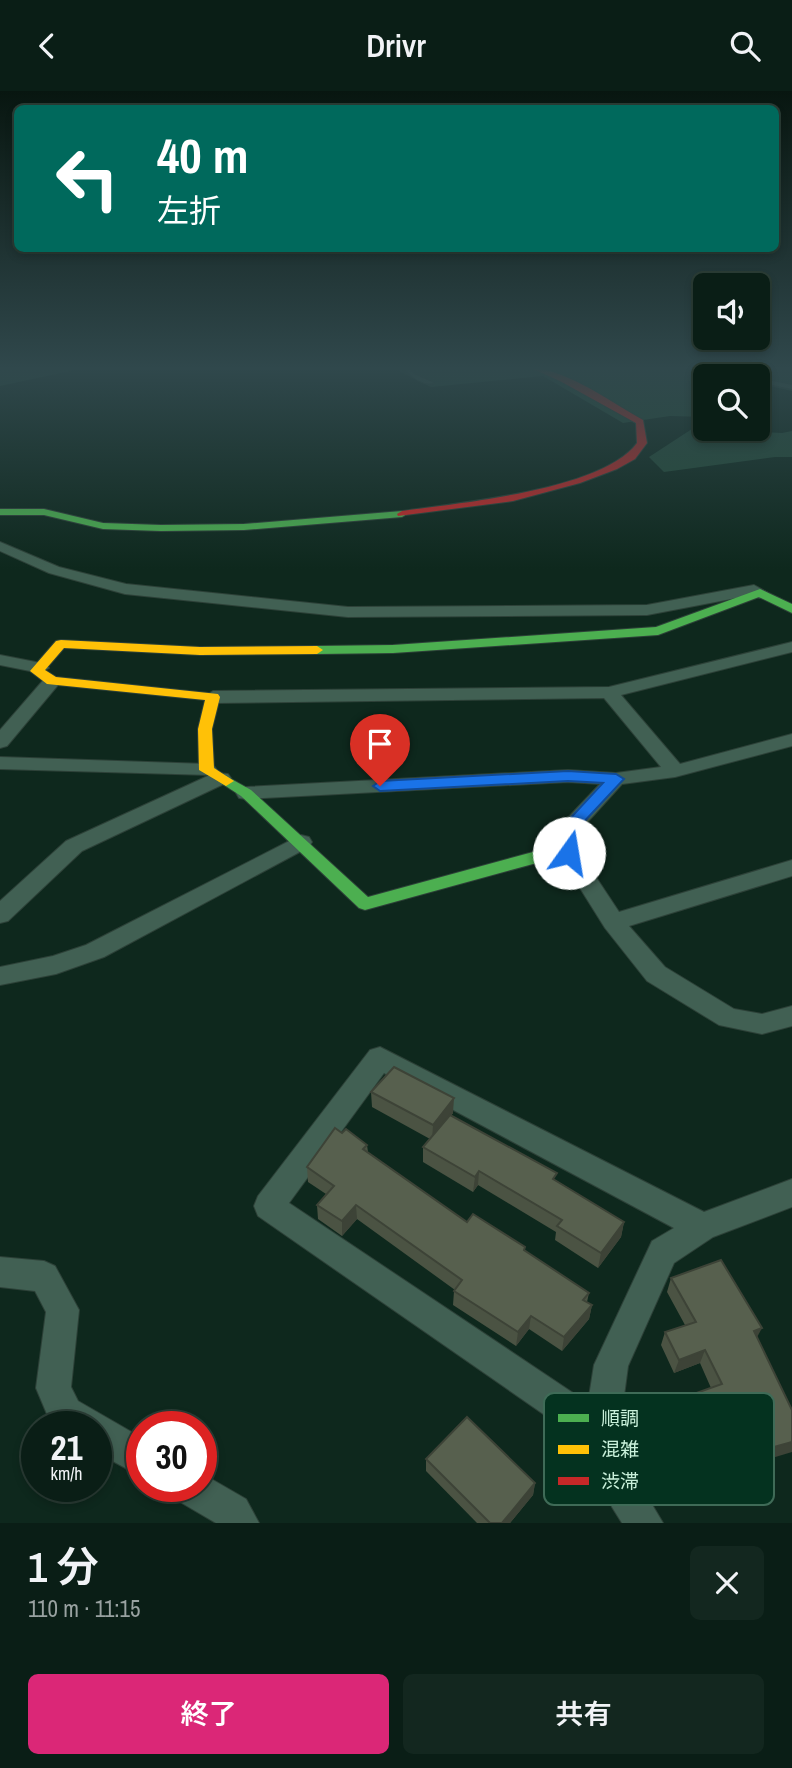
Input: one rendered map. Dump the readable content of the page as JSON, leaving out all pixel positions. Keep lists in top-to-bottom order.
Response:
{
  "legend": ["順調", "混雑", "渋滞"],
  "page": {
    "header": "Drivr",
    "turn": ["40 m", "左折"],
    "speed": "21 km/h",
    "limit": "30",
    "heading": ["1 分", "110 m · 11:15"],
    "buttons": ["終了", "共有"]
  }
}
